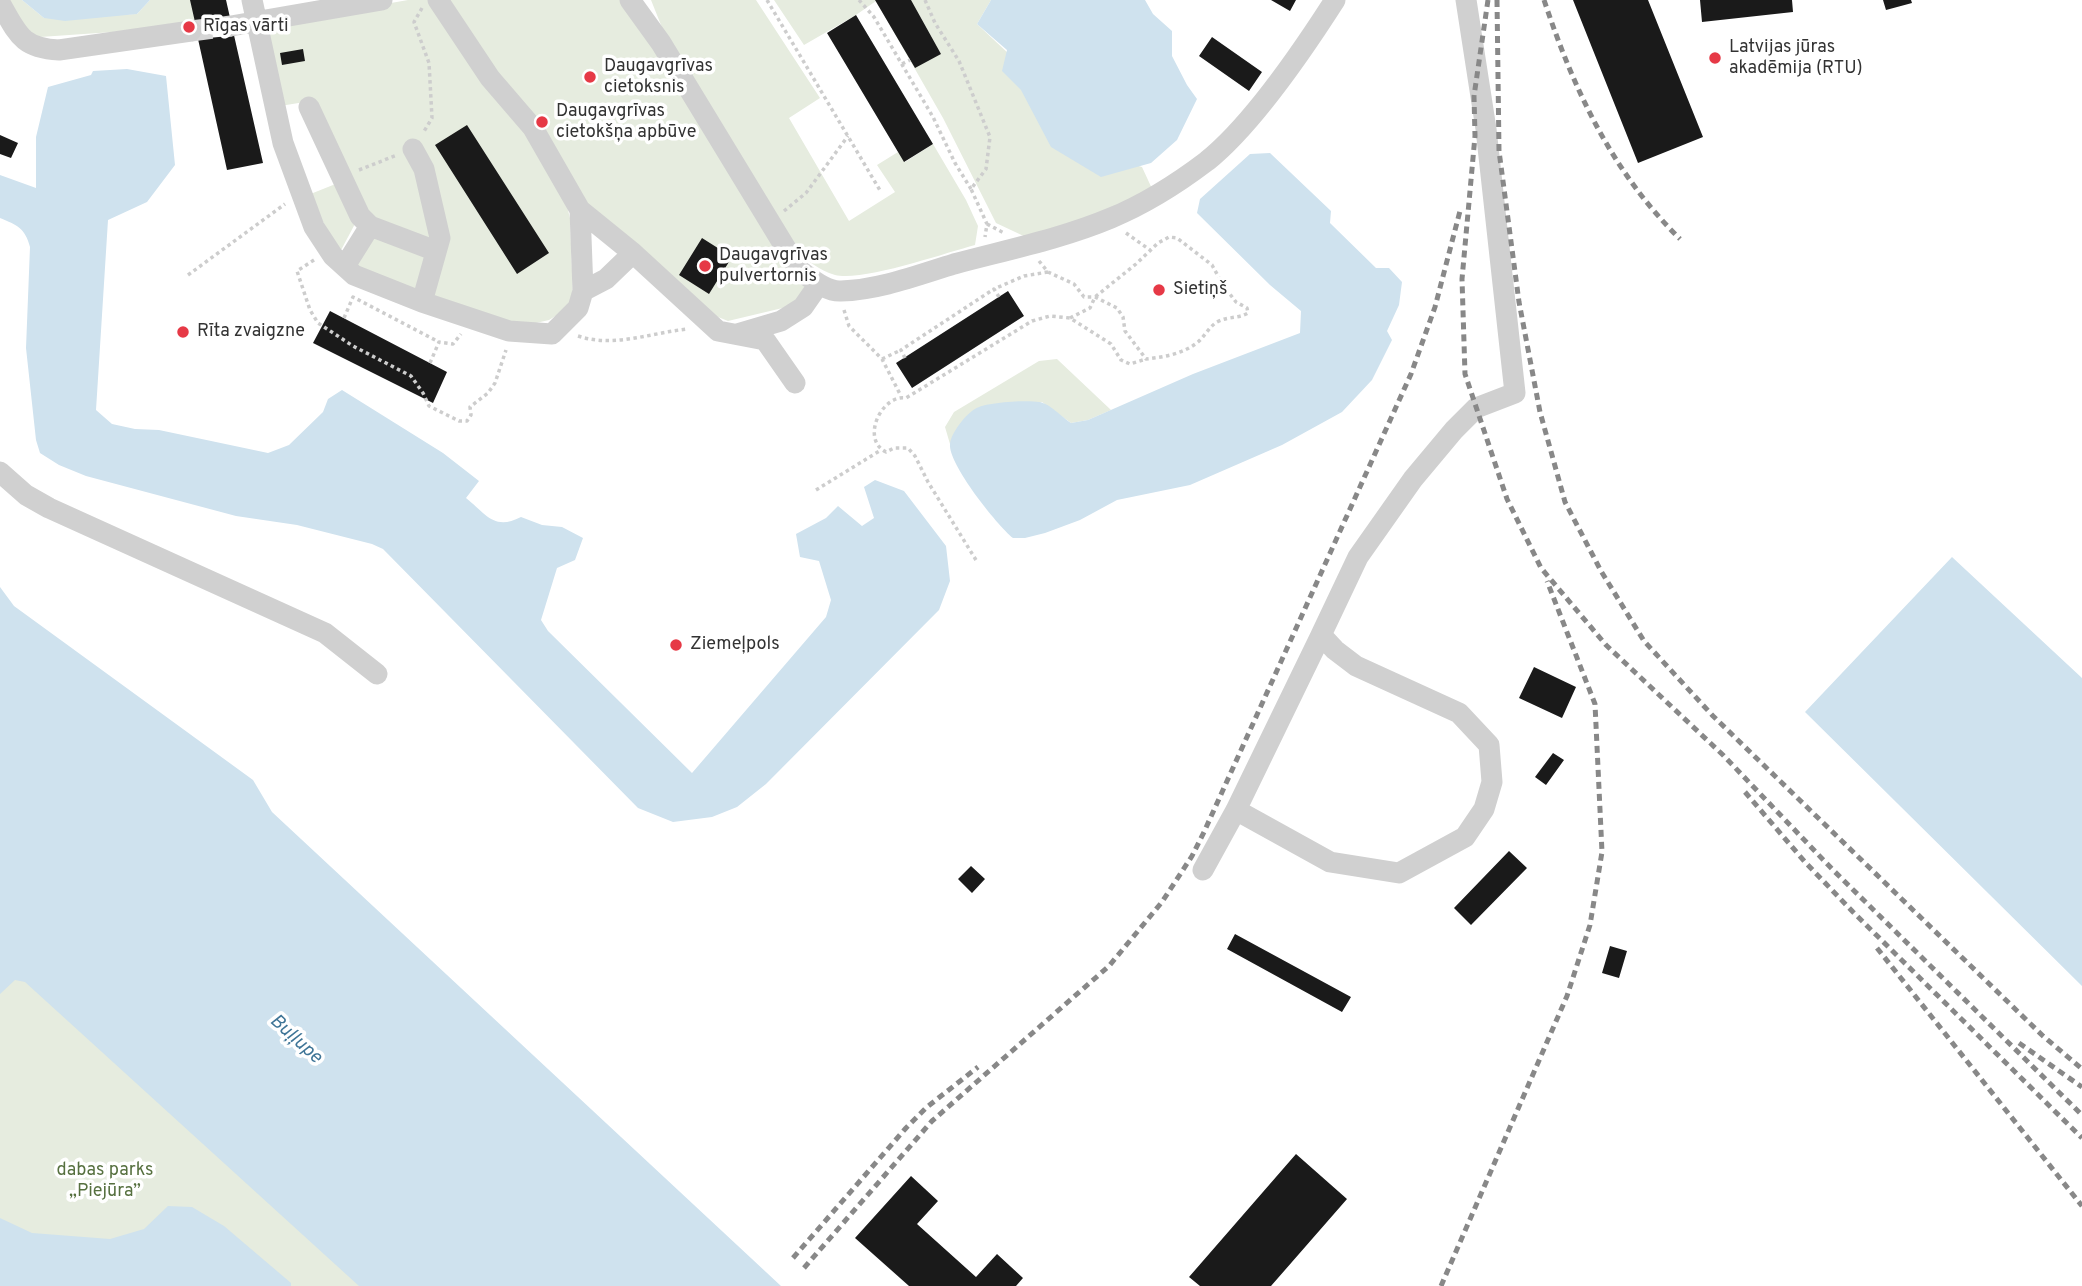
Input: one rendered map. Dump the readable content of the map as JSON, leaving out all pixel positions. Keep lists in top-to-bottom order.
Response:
{
  "water": ["Buļļupe"],
  "parks": ["dabas parks „Piejūra”"],
  "places": [
    "Rīgas vārti",
    "Latvijas jūras akadēmija (RTU)",
    "Daugavgrīvas cietoksnis",
    "Daugavgrīvas cietokšņa apbūve",
    "Daugavgrīvas pulvertornis",
    "Sietiņš",
    "Rīta zvaigzne",
    "Ziemeļpols"
  ]
}
